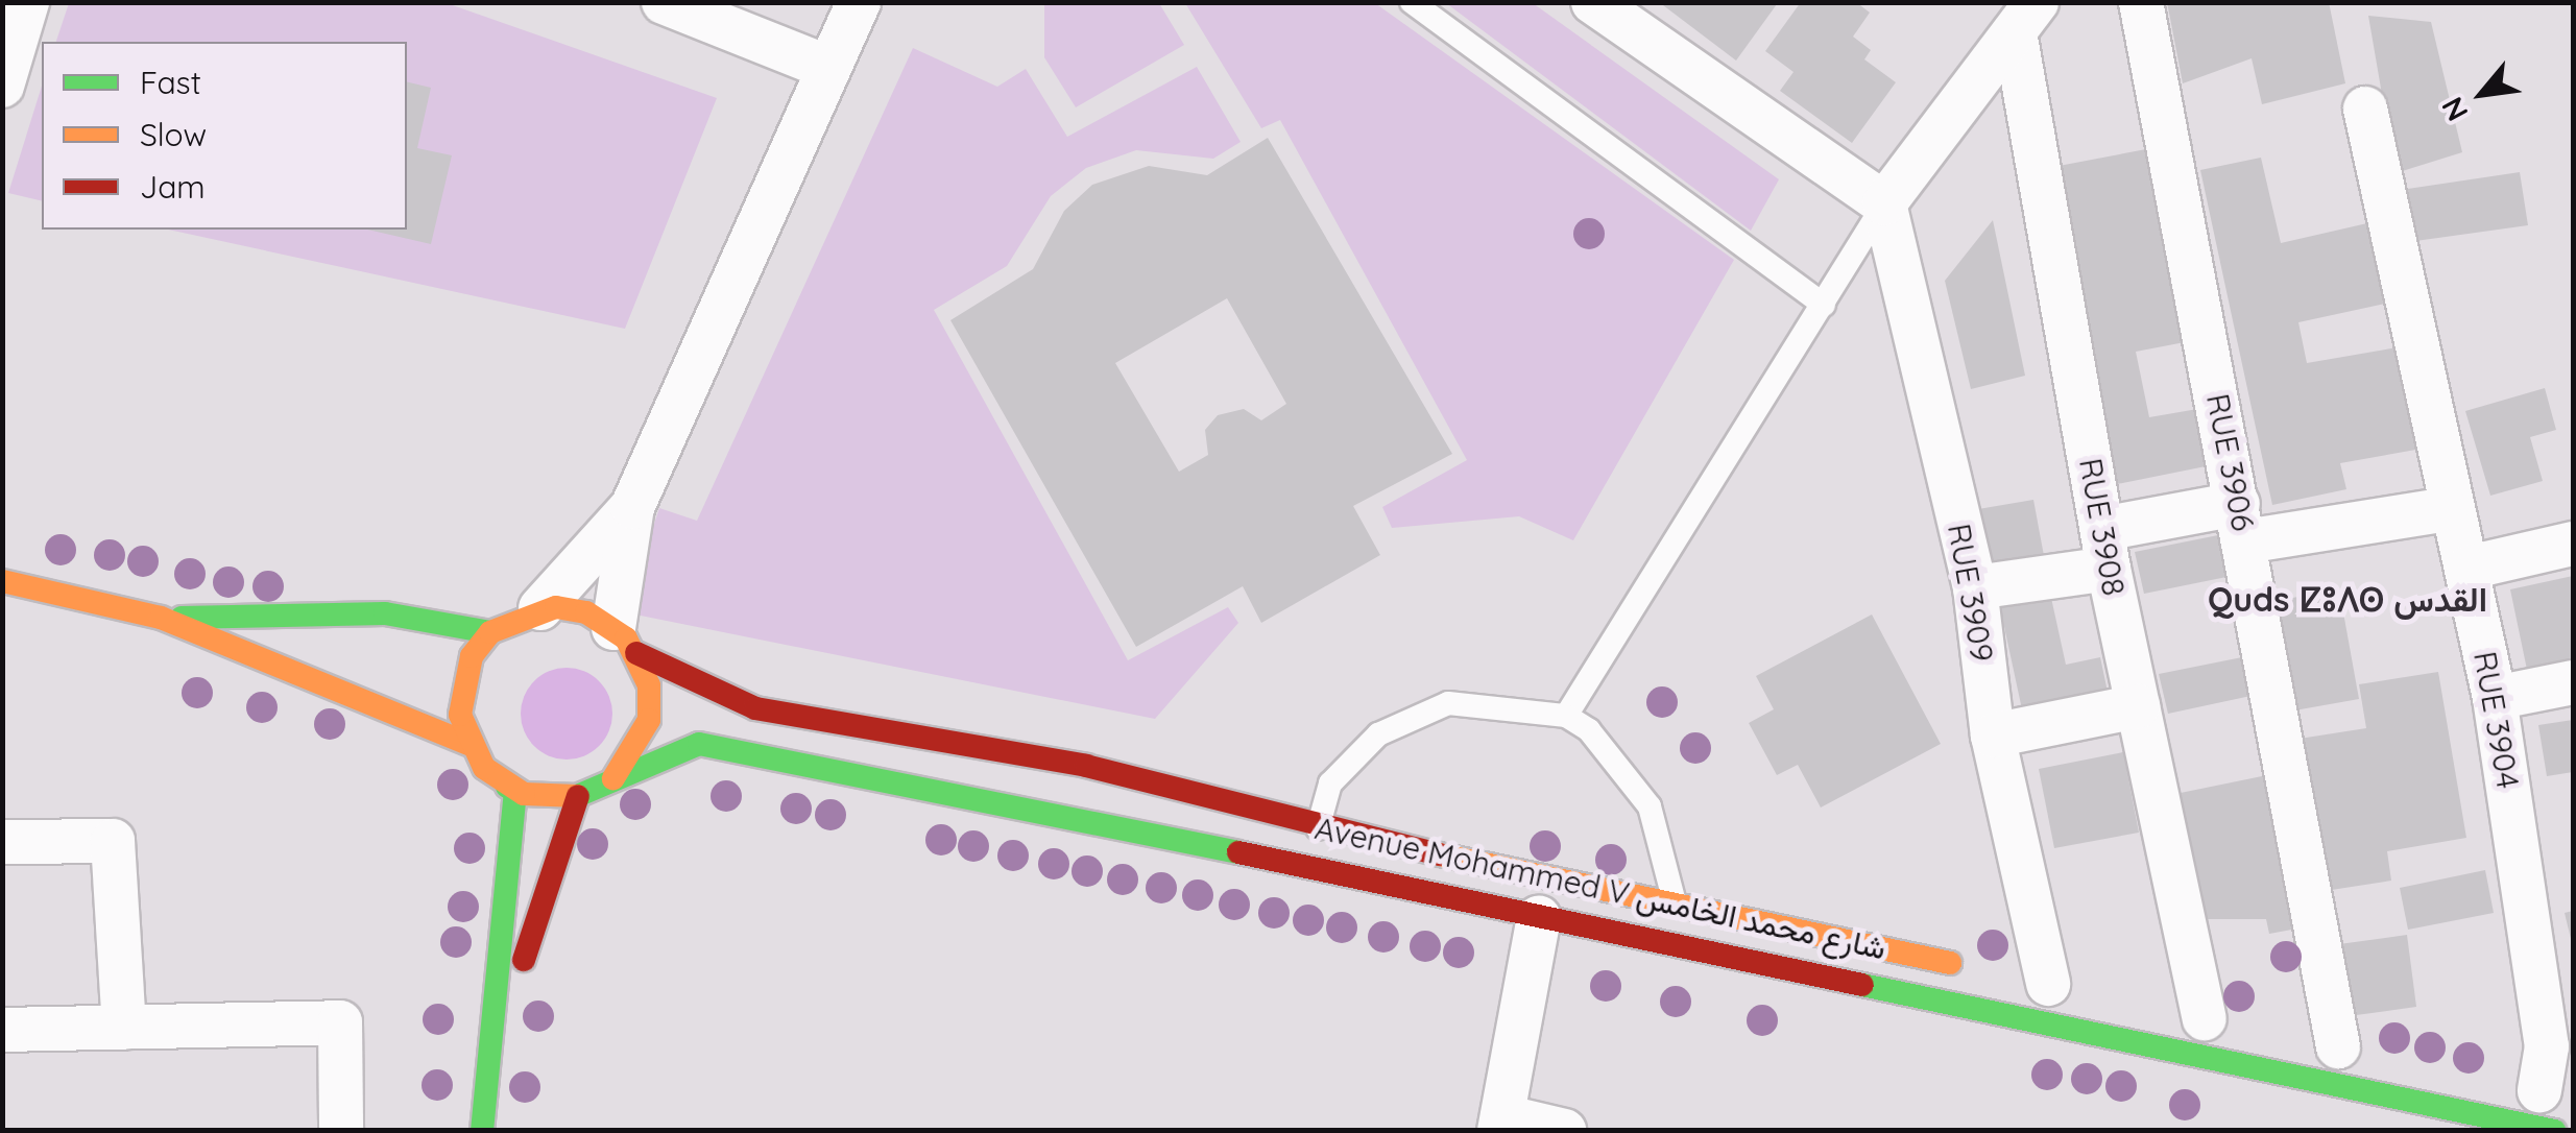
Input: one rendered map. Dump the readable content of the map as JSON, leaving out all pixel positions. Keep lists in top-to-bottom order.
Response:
{
  "streets": {
    "main road": ["Avenue Mohammed V شارع محمد الخامس"],
    "street": [
      "RUE 3906",
      "RUE 3908",
      "RUE 3909",
      "RUE 3904"
    ]
  },
  "crossings": [
    ["RUE 3904", "Avenue Mohammed V شارع محمد الخامس"]
  ],
  "districts": ["Quds ⵇⵓⴷⵙ القدس"],
  "legend": ["Fast", "Slow", "Jam"],
  "north": "bottom left"
}
